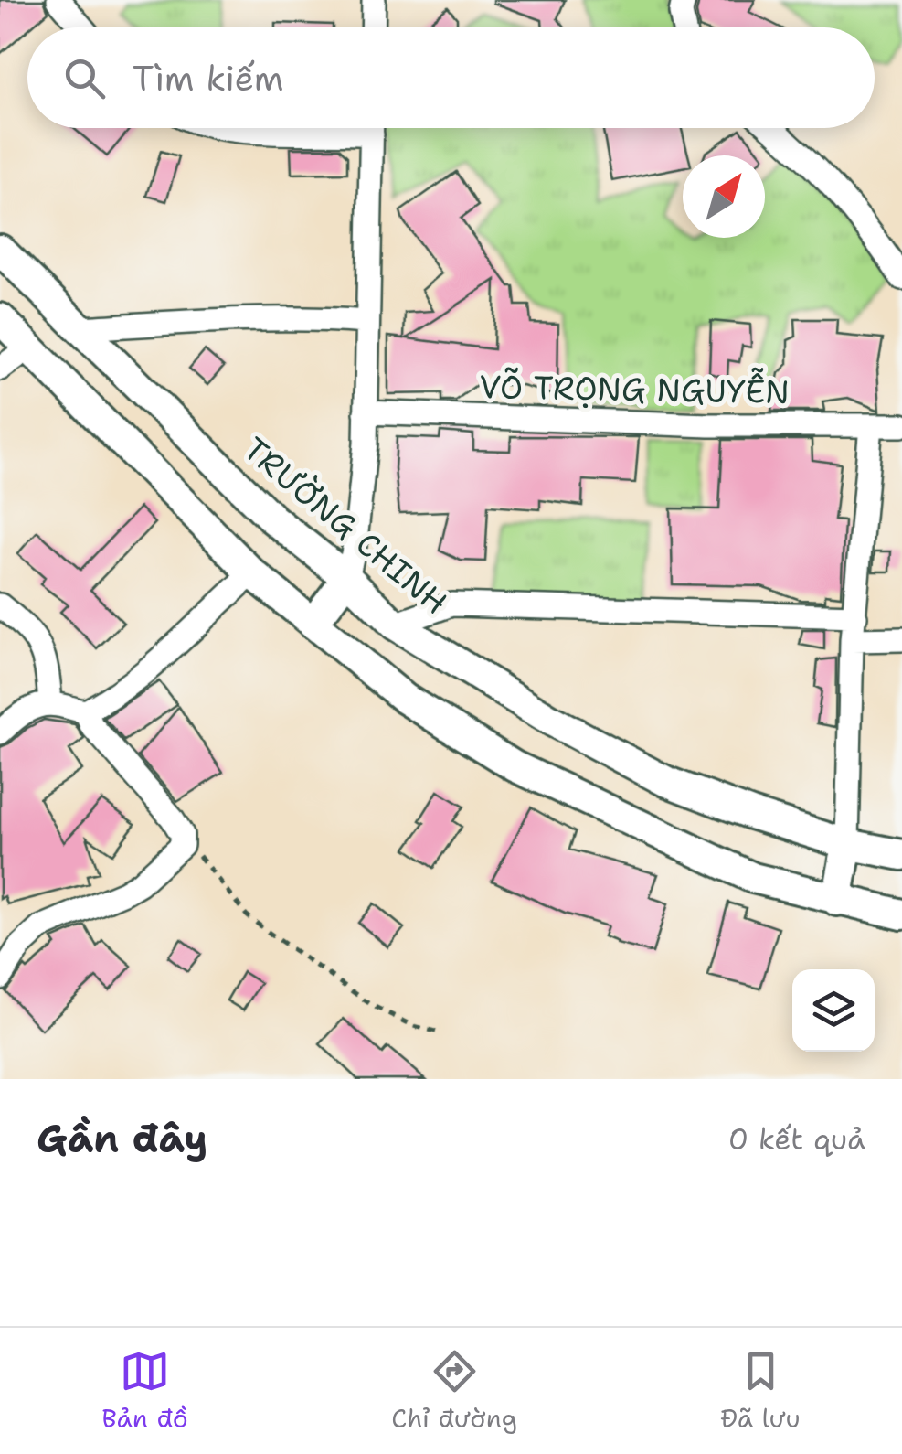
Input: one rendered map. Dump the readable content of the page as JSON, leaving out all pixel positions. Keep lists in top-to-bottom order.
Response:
{
  "streets": {
    "street": ["VÕ TRỌNG NGUYỄN", "TRƯỜNG CHINH"]
  },
  "north": "top right",
  "page": {
    "search": "Tìm kiếm",
    "heading": ["Gần đây", "0 kết quả"],
    "nav": ["Bản đồ", "Chỉ đường", "Đã lưu"]
  }
}
